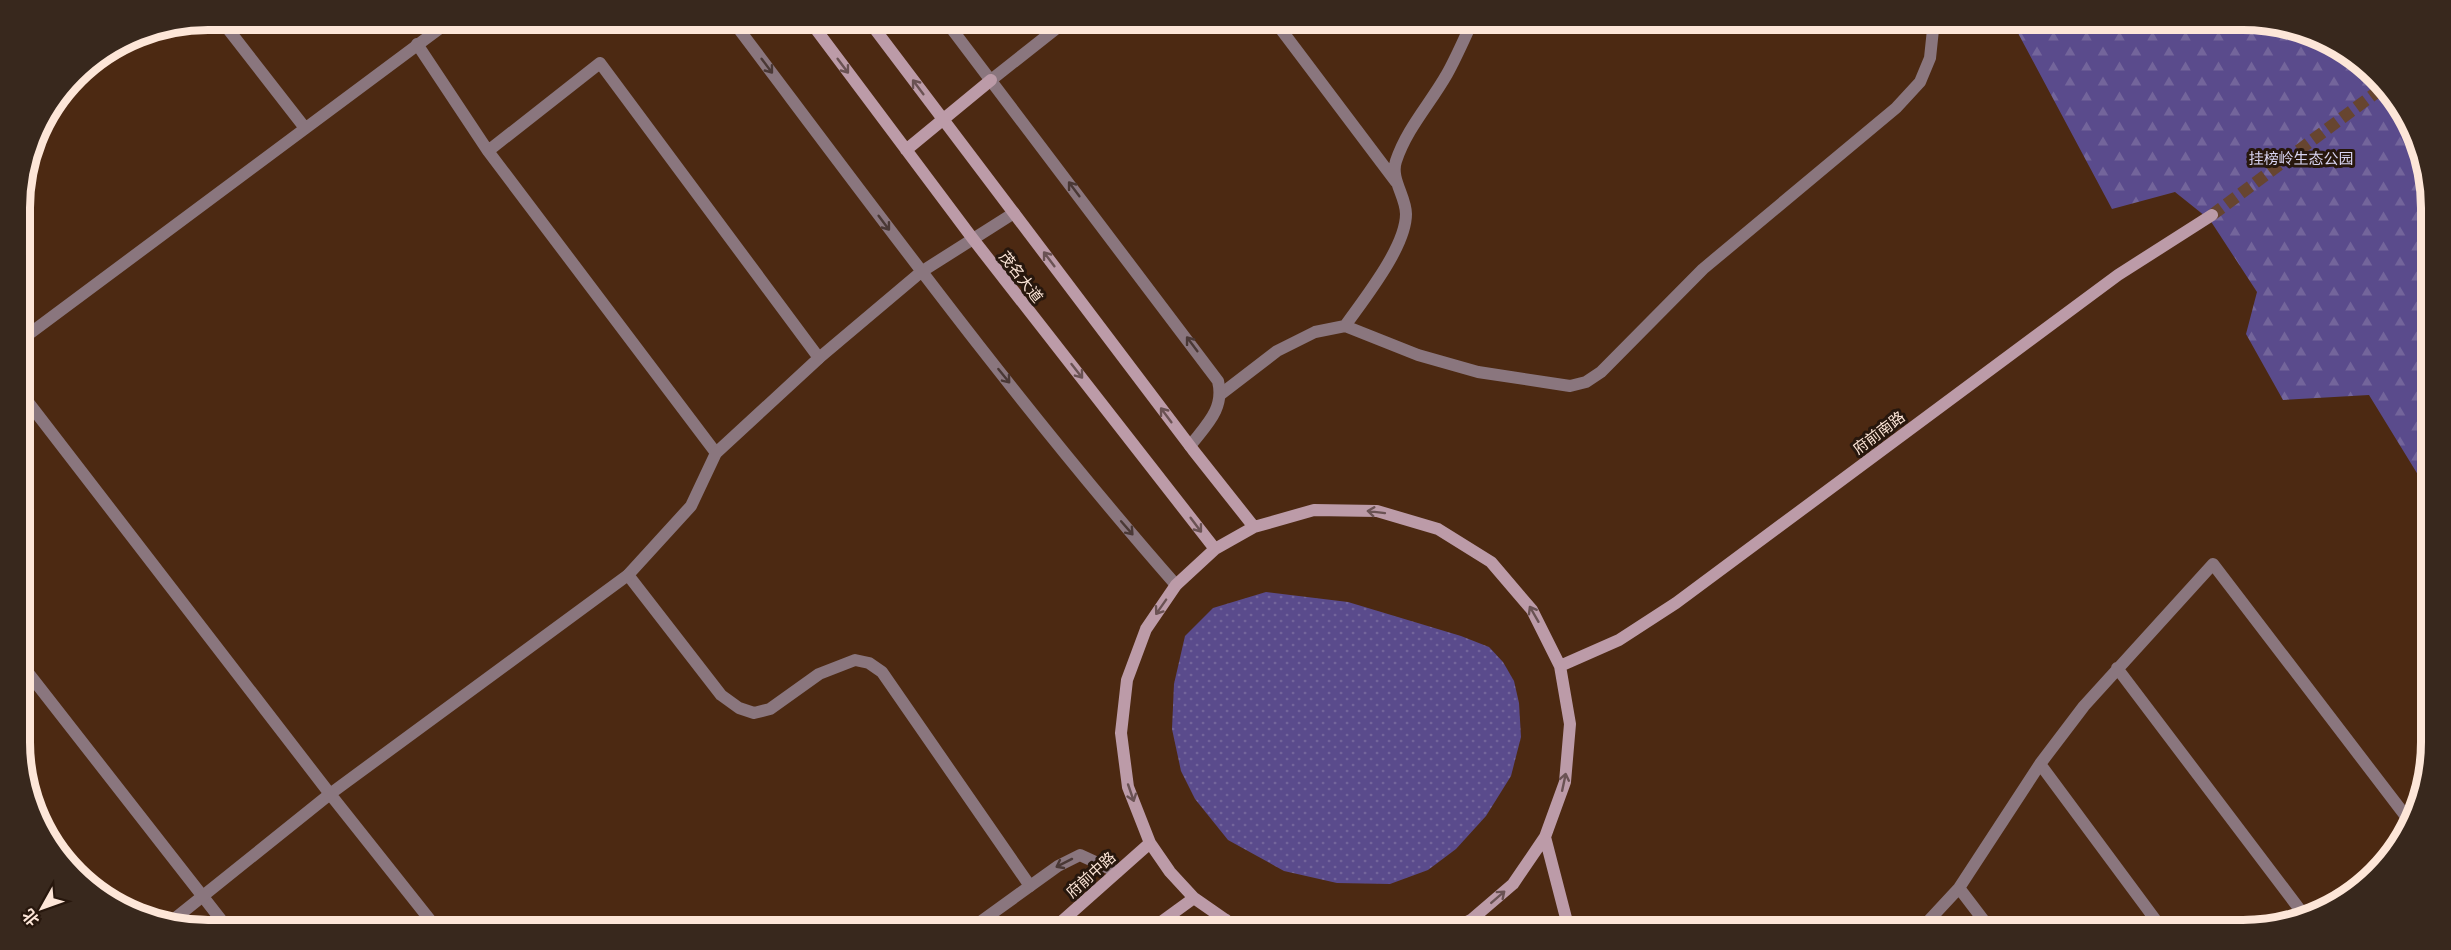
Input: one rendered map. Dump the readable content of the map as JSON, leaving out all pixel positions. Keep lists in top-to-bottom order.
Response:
{
  "streets": {
    "main road": ["茂名大道", "府前南路", "府前中路"]
  },
  "parks": ["挂榜岭生态公园"],
  "north": "bottom left"
}
